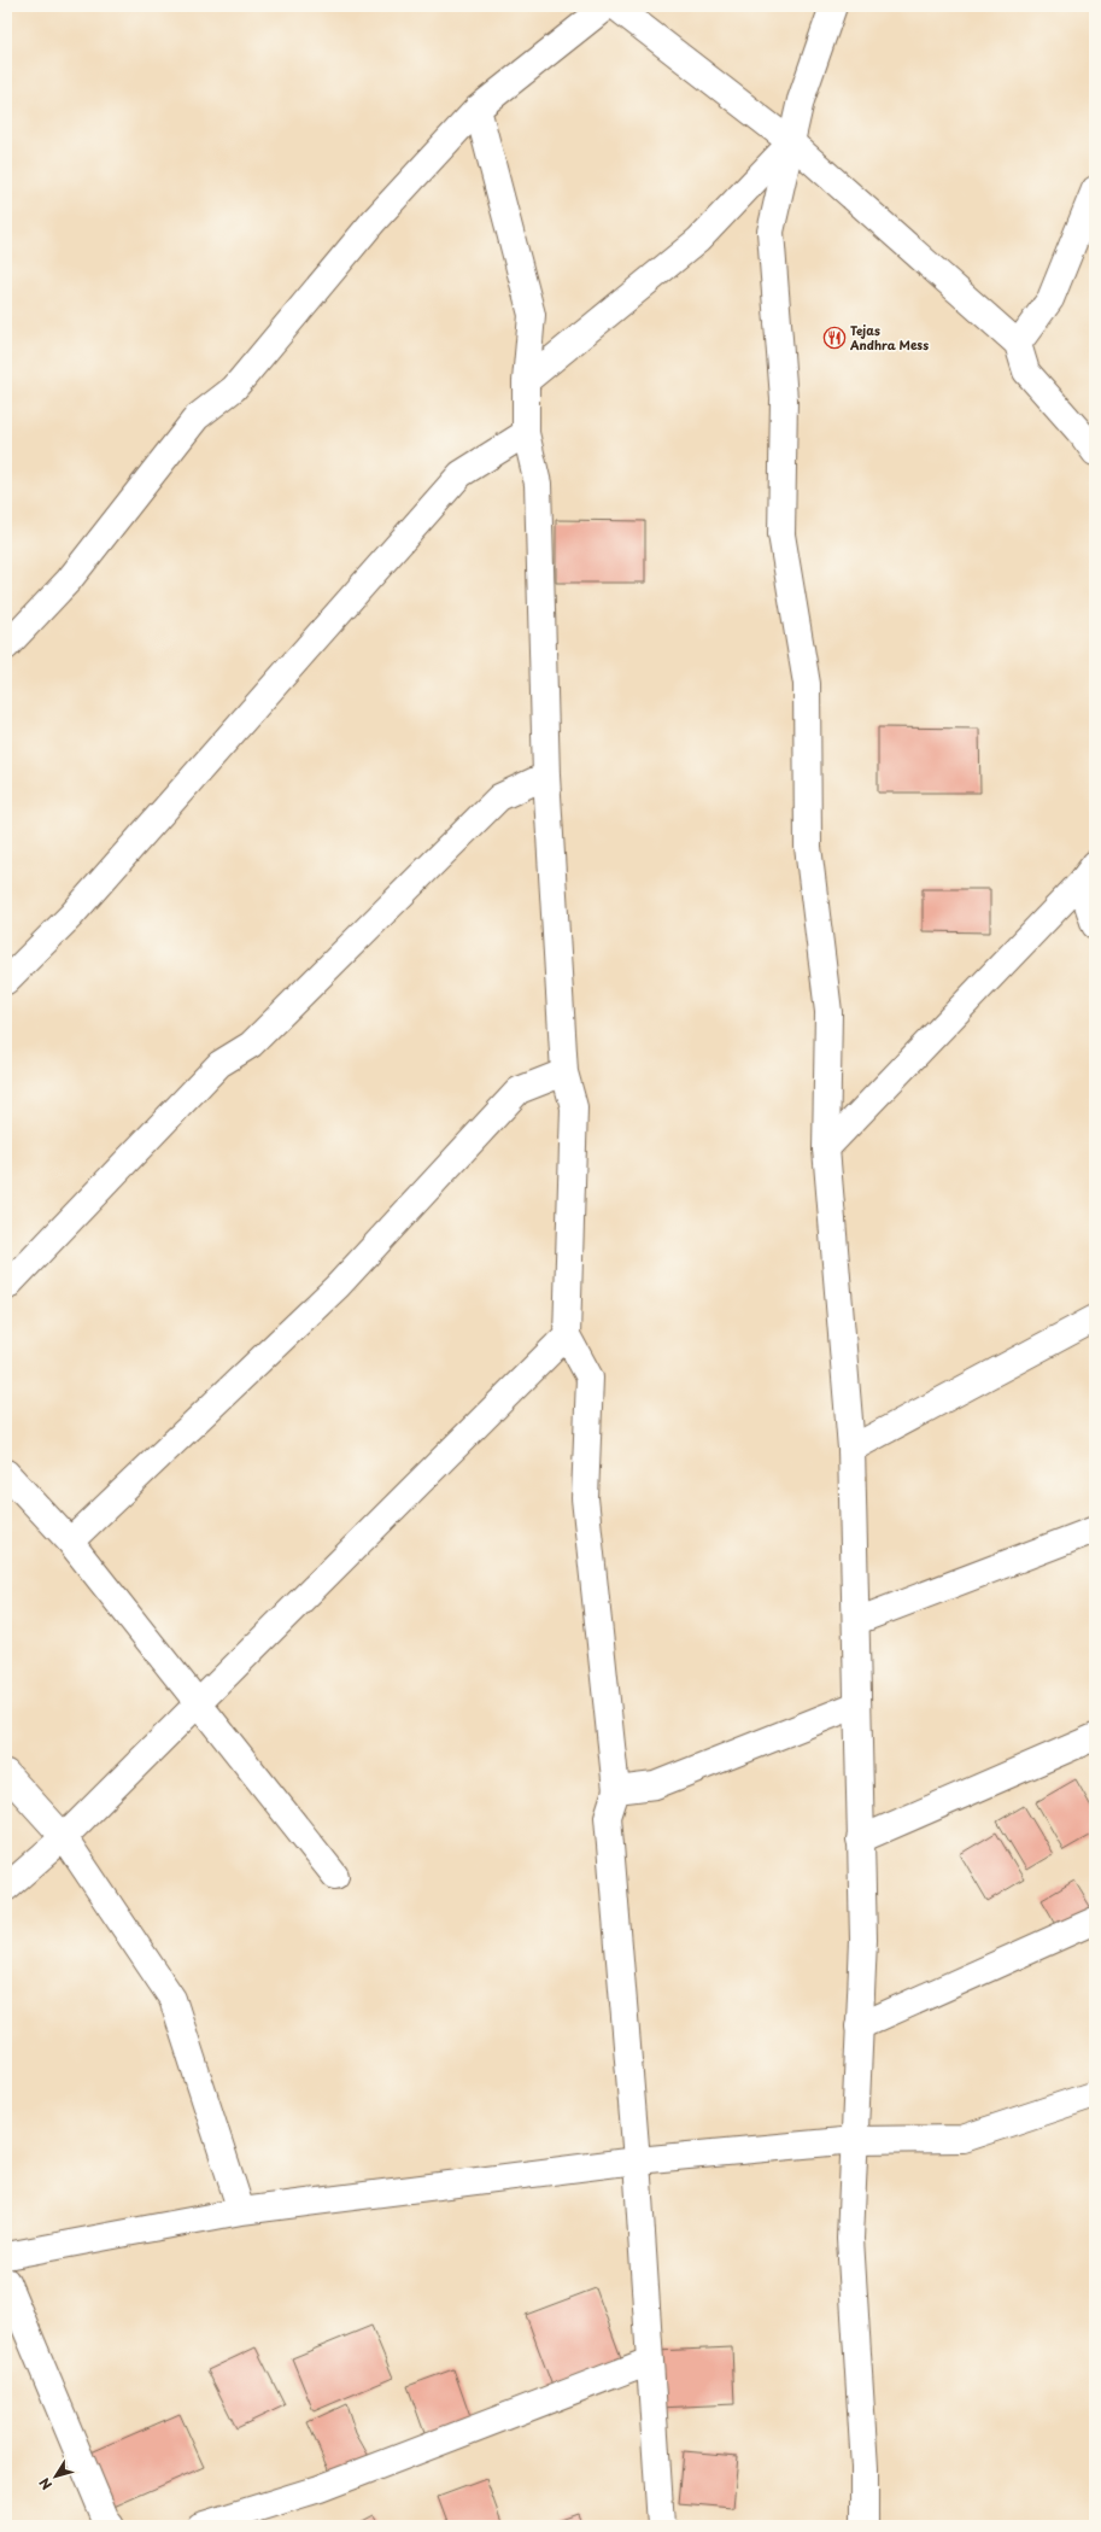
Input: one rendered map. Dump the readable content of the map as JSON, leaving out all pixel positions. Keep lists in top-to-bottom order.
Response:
{
  "places": {
    "restaurant": ["Tejas Andhra Mess"]
  },
  "north": "bottom left"
}
